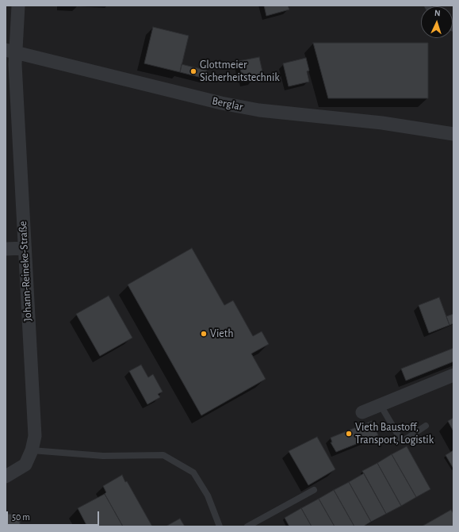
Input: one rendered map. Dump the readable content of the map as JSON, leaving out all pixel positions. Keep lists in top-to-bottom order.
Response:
{
  "streets": {
    "street": ["Berglar", "Johann-Reineke-Straße"]
  },
  "crossings": [
    ["Berglar", "Johann-Reineke-Straße"]
  ],
  "places": ["Glottmeier Sicherheitstechnik", "Vieth", "Vieth Baustoff, Transport, Logistik"],
  "scale_bar": "50 m",
  "north": "top"
}
